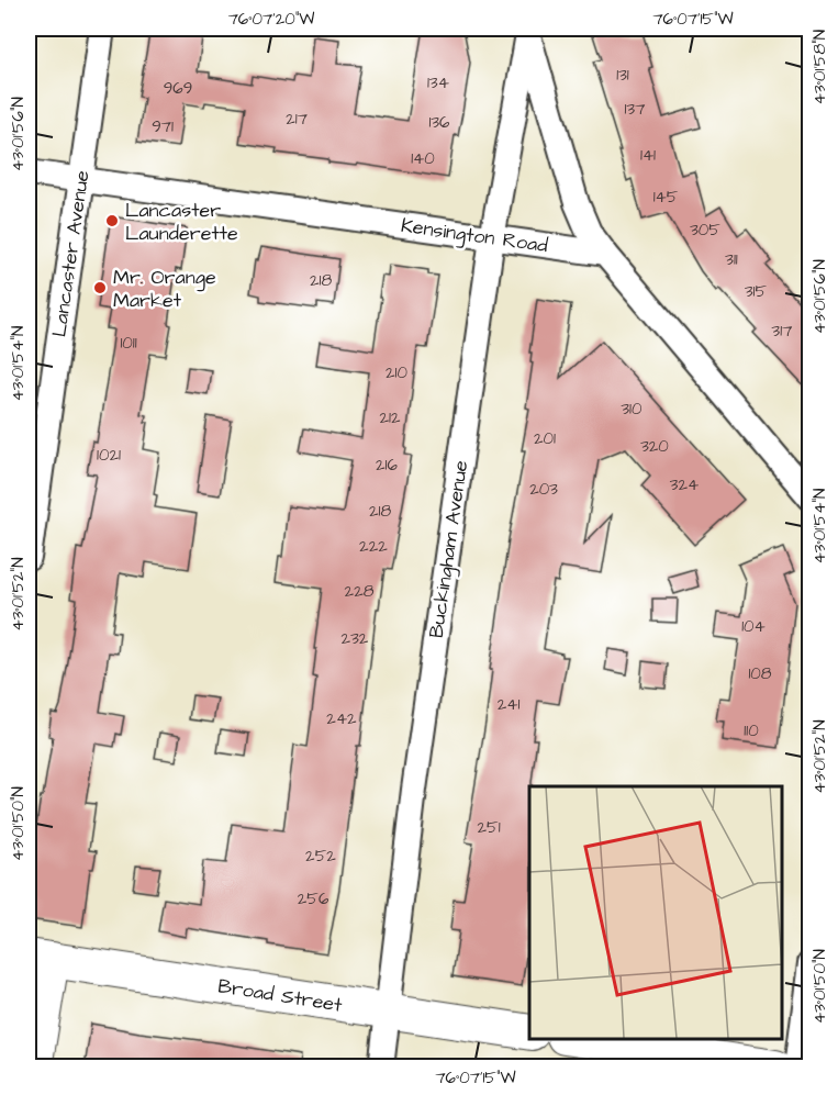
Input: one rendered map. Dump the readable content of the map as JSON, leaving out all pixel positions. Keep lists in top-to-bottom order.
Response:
{
  "streets": {
    "street": [
      "Kensington Road",
      "Lancaster Avenue",
      "Buckingham Avenue",
      "Broad Street"
    ]
  },
  "crossings": [
    ["Kensington Road", "Lancaster Avenue"],
    ["Kensington Road", "Buckingham Avenue"],
    ["Buckingham Avenue", "Broad Street"]
  ],
  "places": ["Lancaster Launderette", "Mr. Orange Market"],
  "house_numbers": [
    "131",
    "134",
    "969",
    "137",
    "217",
    "136",
    "971",
    "141",
    "140",
    "145",
    "305",
    "311",
    "218",
    "315",
    "317",
    "1011",
    "210",
    "310",
    "212",
    "201",
    "320",
    "1021",
    "216",
    "324",
    "203",
    "218",
    "222",
    "228",
    "104",
    "232",
    "108",
    "241",
    "242",
    "110",
    "251",
    "252",
    "256"
  ],
  "coordinates": [
    "76°07'20\"W",
    "76°07'15\"W",
    "43°01'58\"N",
    "43°01'56\"N",
    "43°01'54\"N",
    "43°01'52\"N",
    "43°01'50\"N"
  ]
}
